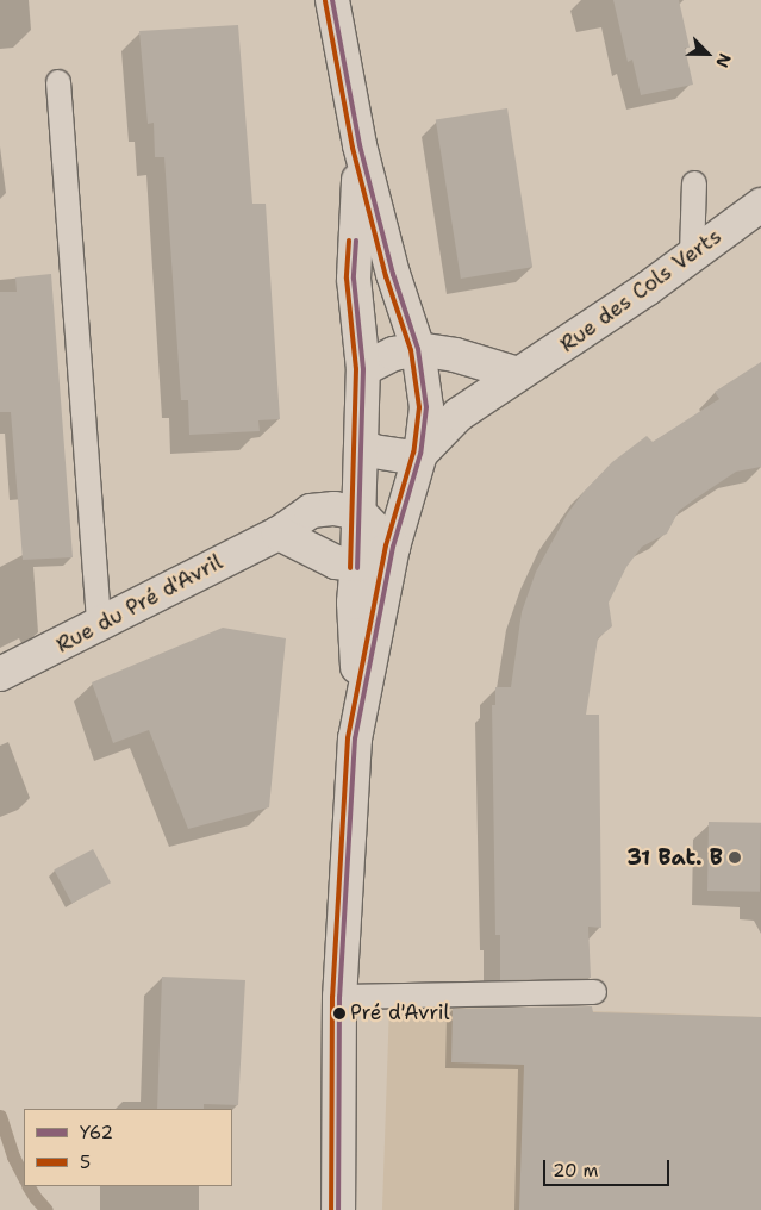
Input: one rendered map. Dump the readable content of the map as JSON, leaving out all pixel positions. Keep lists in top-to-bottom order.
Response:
{
  "streets": {
    "street": ["Rue des Cols Verts", "Rue du Pré d'Avril"]
  },
  "places": ["31 Bat. B", "Pré d'Avril"],
  "lines": ["transit line Y62", "transit line 5"],
  "legend": ["Y62", "5"],
  "scale_bar": "20 m",
  "north": "bottom right"
}
